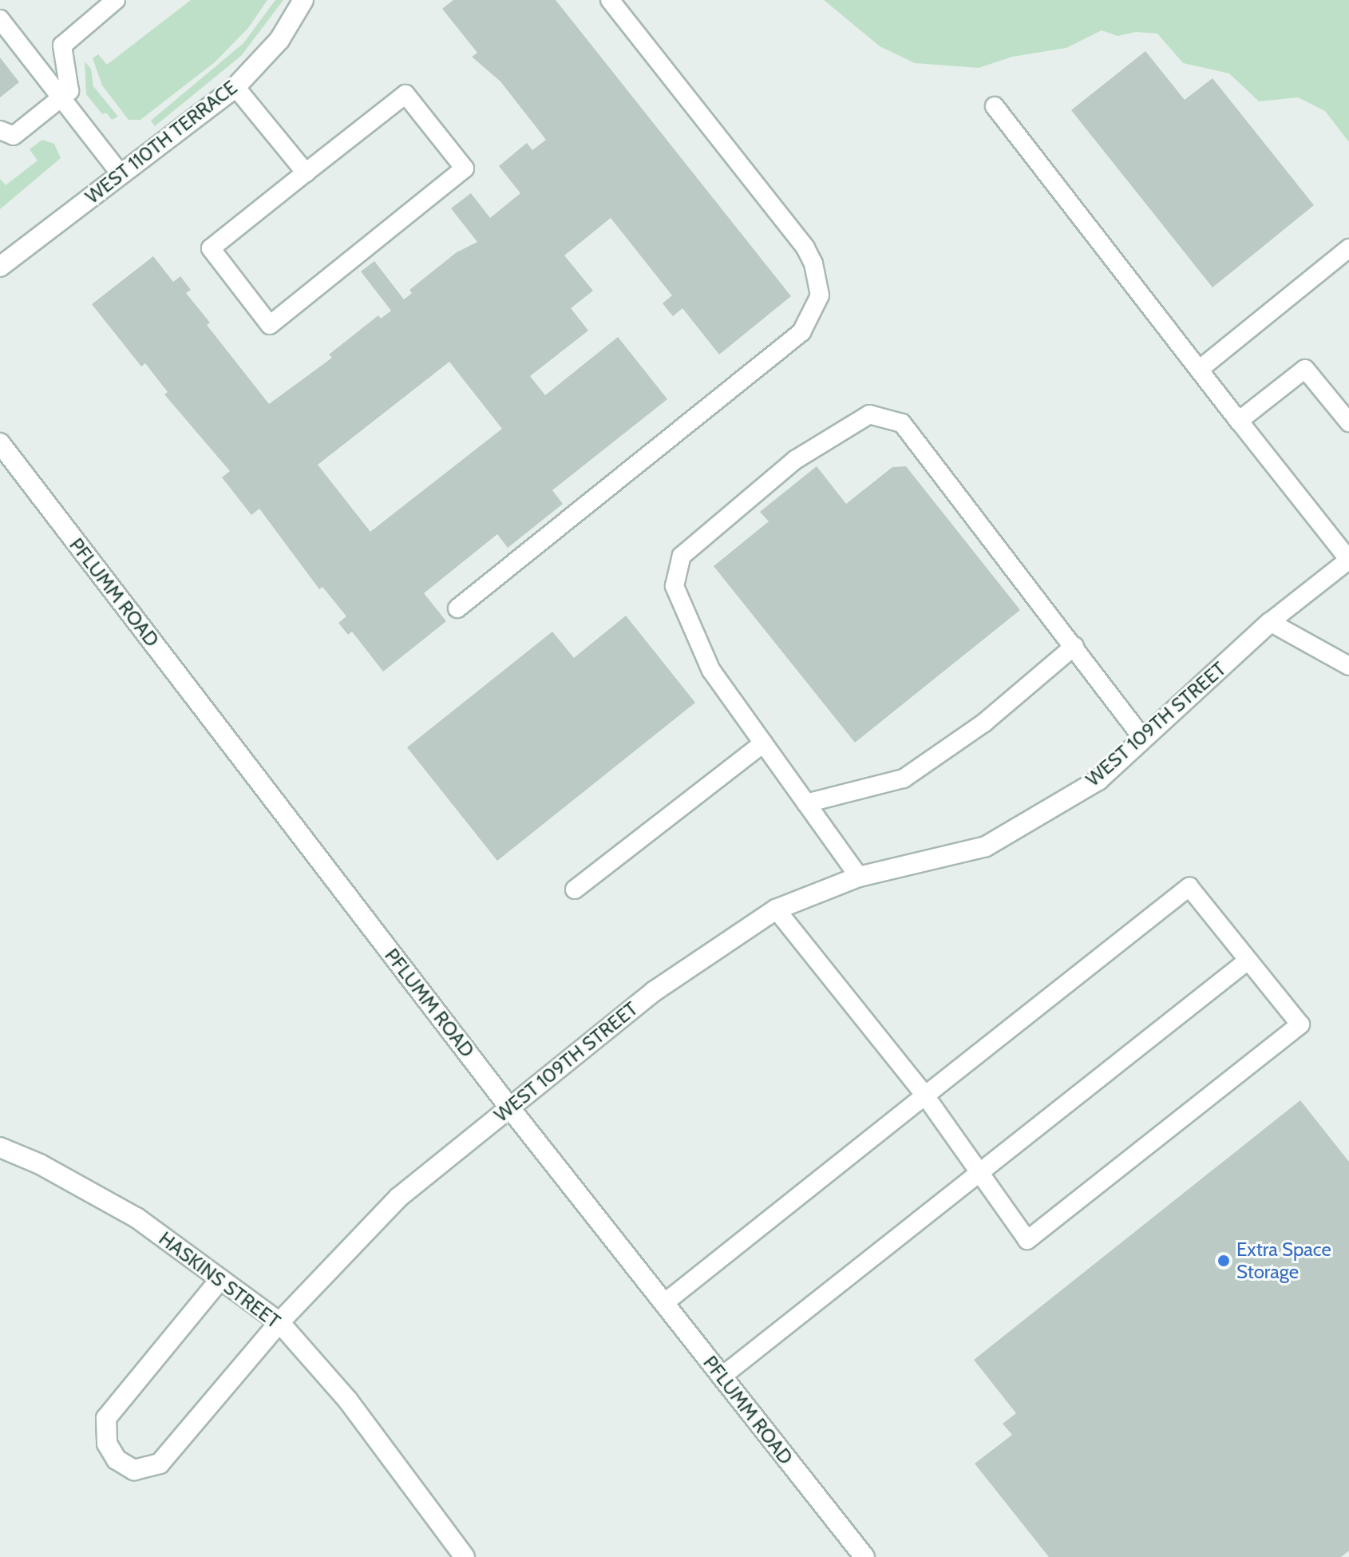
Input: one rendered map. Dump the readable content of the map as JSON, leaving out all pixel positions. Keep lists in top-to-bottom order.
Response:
{
  "streets": {
    "street": [
      "WEST 110TH TERRACE",
      "PFLUMM ROAD",
      "WEST 109TH STREET",
      "HASKINS STREET"
    ]
  },
  "crossings": [
    ["PFLUMM ROAD", "WEST 109TH STREET"],
    ["WEST 109TH STREET", "HASKINS STREET"]
  ],
  "places": ["Extra Space Storage"]
}
